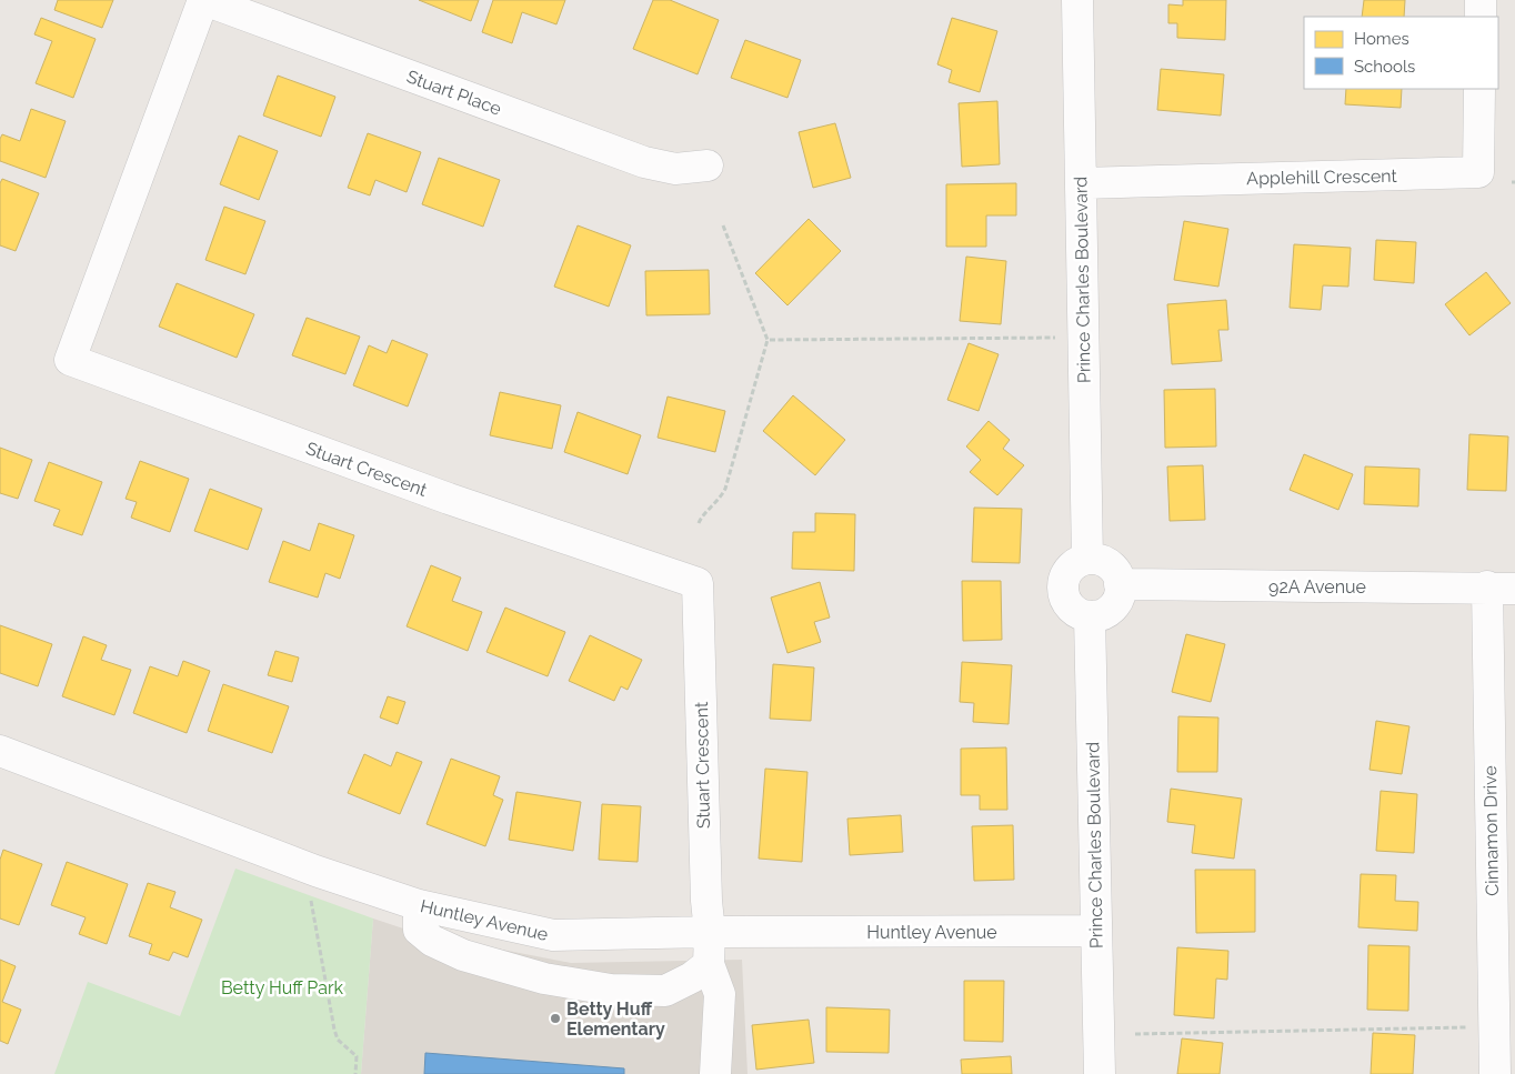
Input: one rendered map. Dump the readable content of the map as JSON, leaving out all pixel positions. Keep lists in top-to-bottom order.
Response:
{
  "streets": {
    "street": [
      "Stuart Place",
      "Applehill Crescent",
      "Prince Charles Boulevard",
      "Stuart Crescent",
      "92A Avenue",
      "Cinnamon Drive",
      "Huntley Avenue"
    ]
  },
  "crossings": [
    ["Stuart Place", "Stuart Crescent"],
    ["Applehill Crescent", "Prince Charles Boulevard"],
    ["Prince Charles Boulevard", "92A Avenue"],
    ["Prince Charles Boulevard", "Huntley Avenue"],
    ["Stuart Crescent", "Huntley Avenue"],
    ["92A Avenue", "Cinnamon Drive"]
  ],
  "parks": ["Betty Huff Park"],
  "places": ["Betty Huff Elementary"],
  "legend": ["Homes", "Schools"]
}
